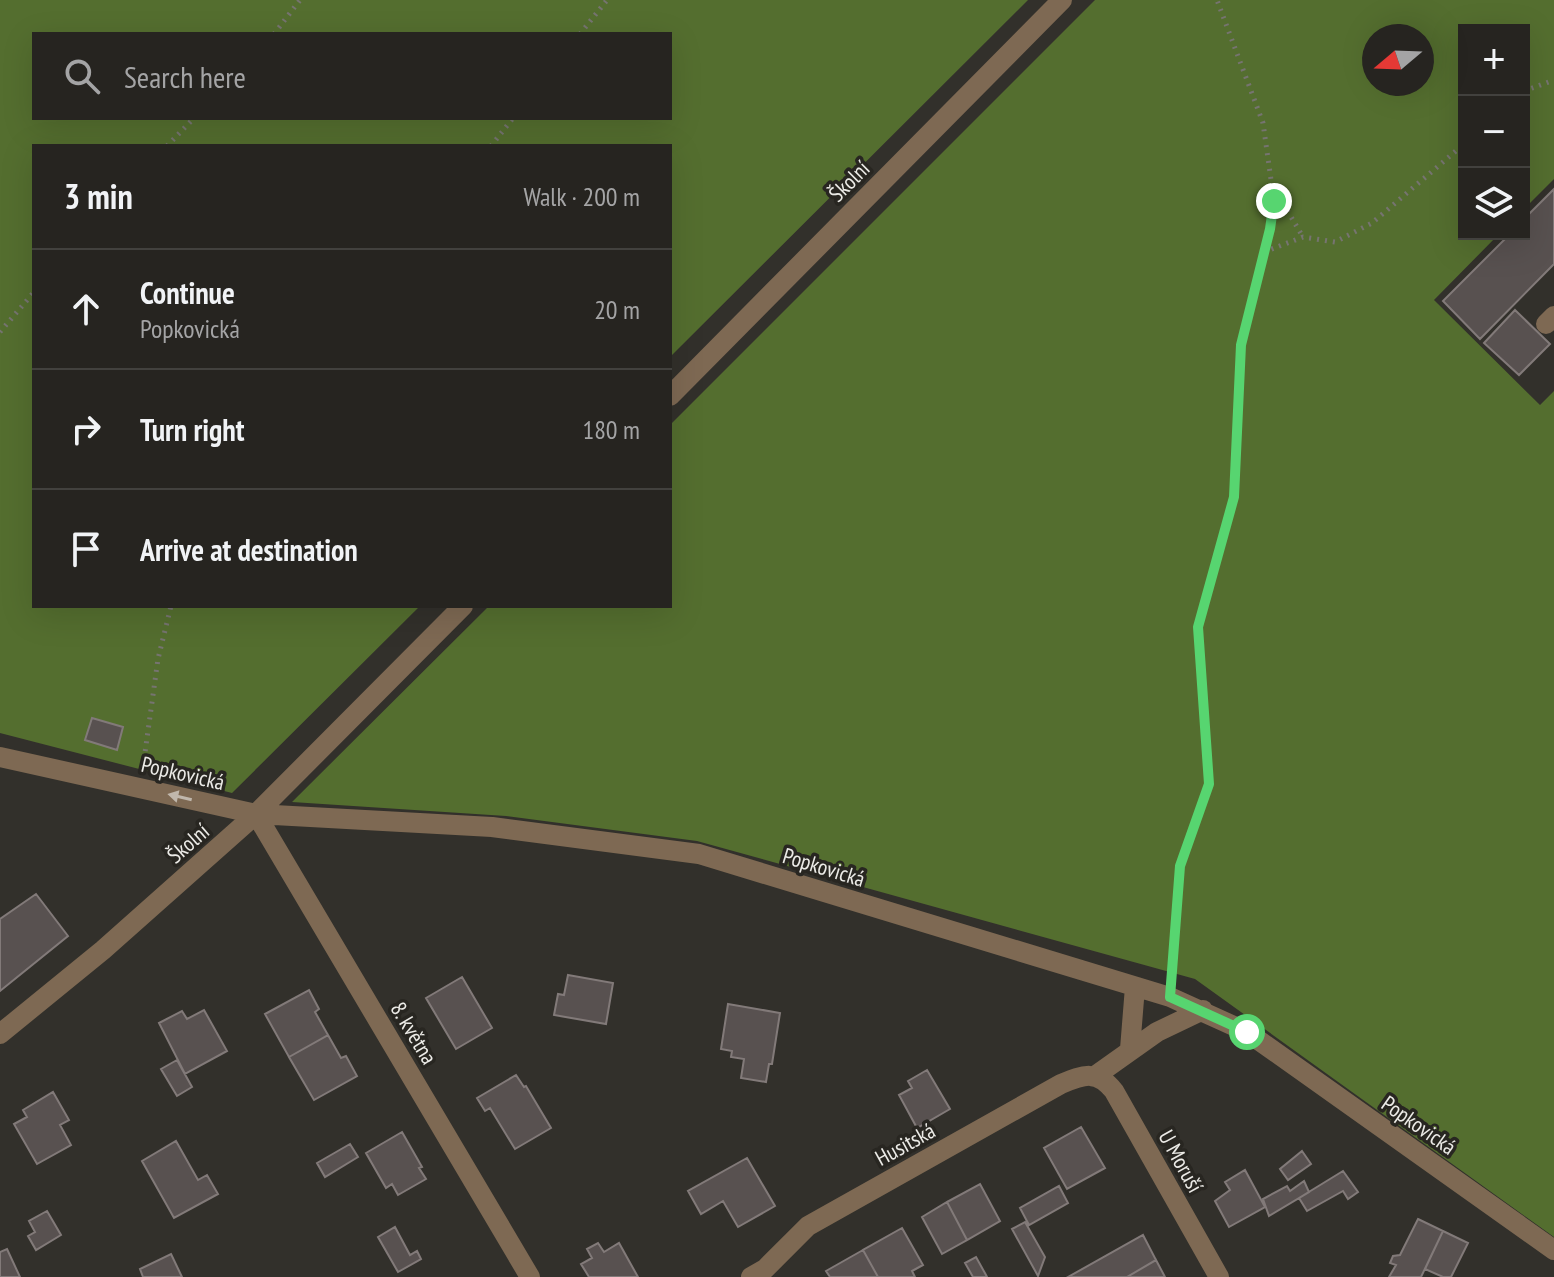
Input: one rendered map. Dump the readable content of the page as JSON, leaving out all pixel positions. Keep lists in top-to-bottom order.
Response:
{
  "streets": {
    "street": [
      "Školní",
      "Popkovická",
      "8. května",
      "Husitská",
      "U Moruší"
    ]
  },
  "crossings": [
    ["Školní", "Popkovická"],
    ["Školní", "8. května"],
    ["Popkovická", "8. května"],
    ["Husitská", "U Moruší"]
  ],
  "north": "left",
  "page": {
    "map_buttons": ["+", "−"],
    "search": "Search here",
    "heading": ["3 min", "Walk · 200 m"],
    "list": [
      ["Continue", "Popkovická", "20 m"],
      ["Turn right", "180 m"],
      "Arrive at destination"
    ]
  }
}
